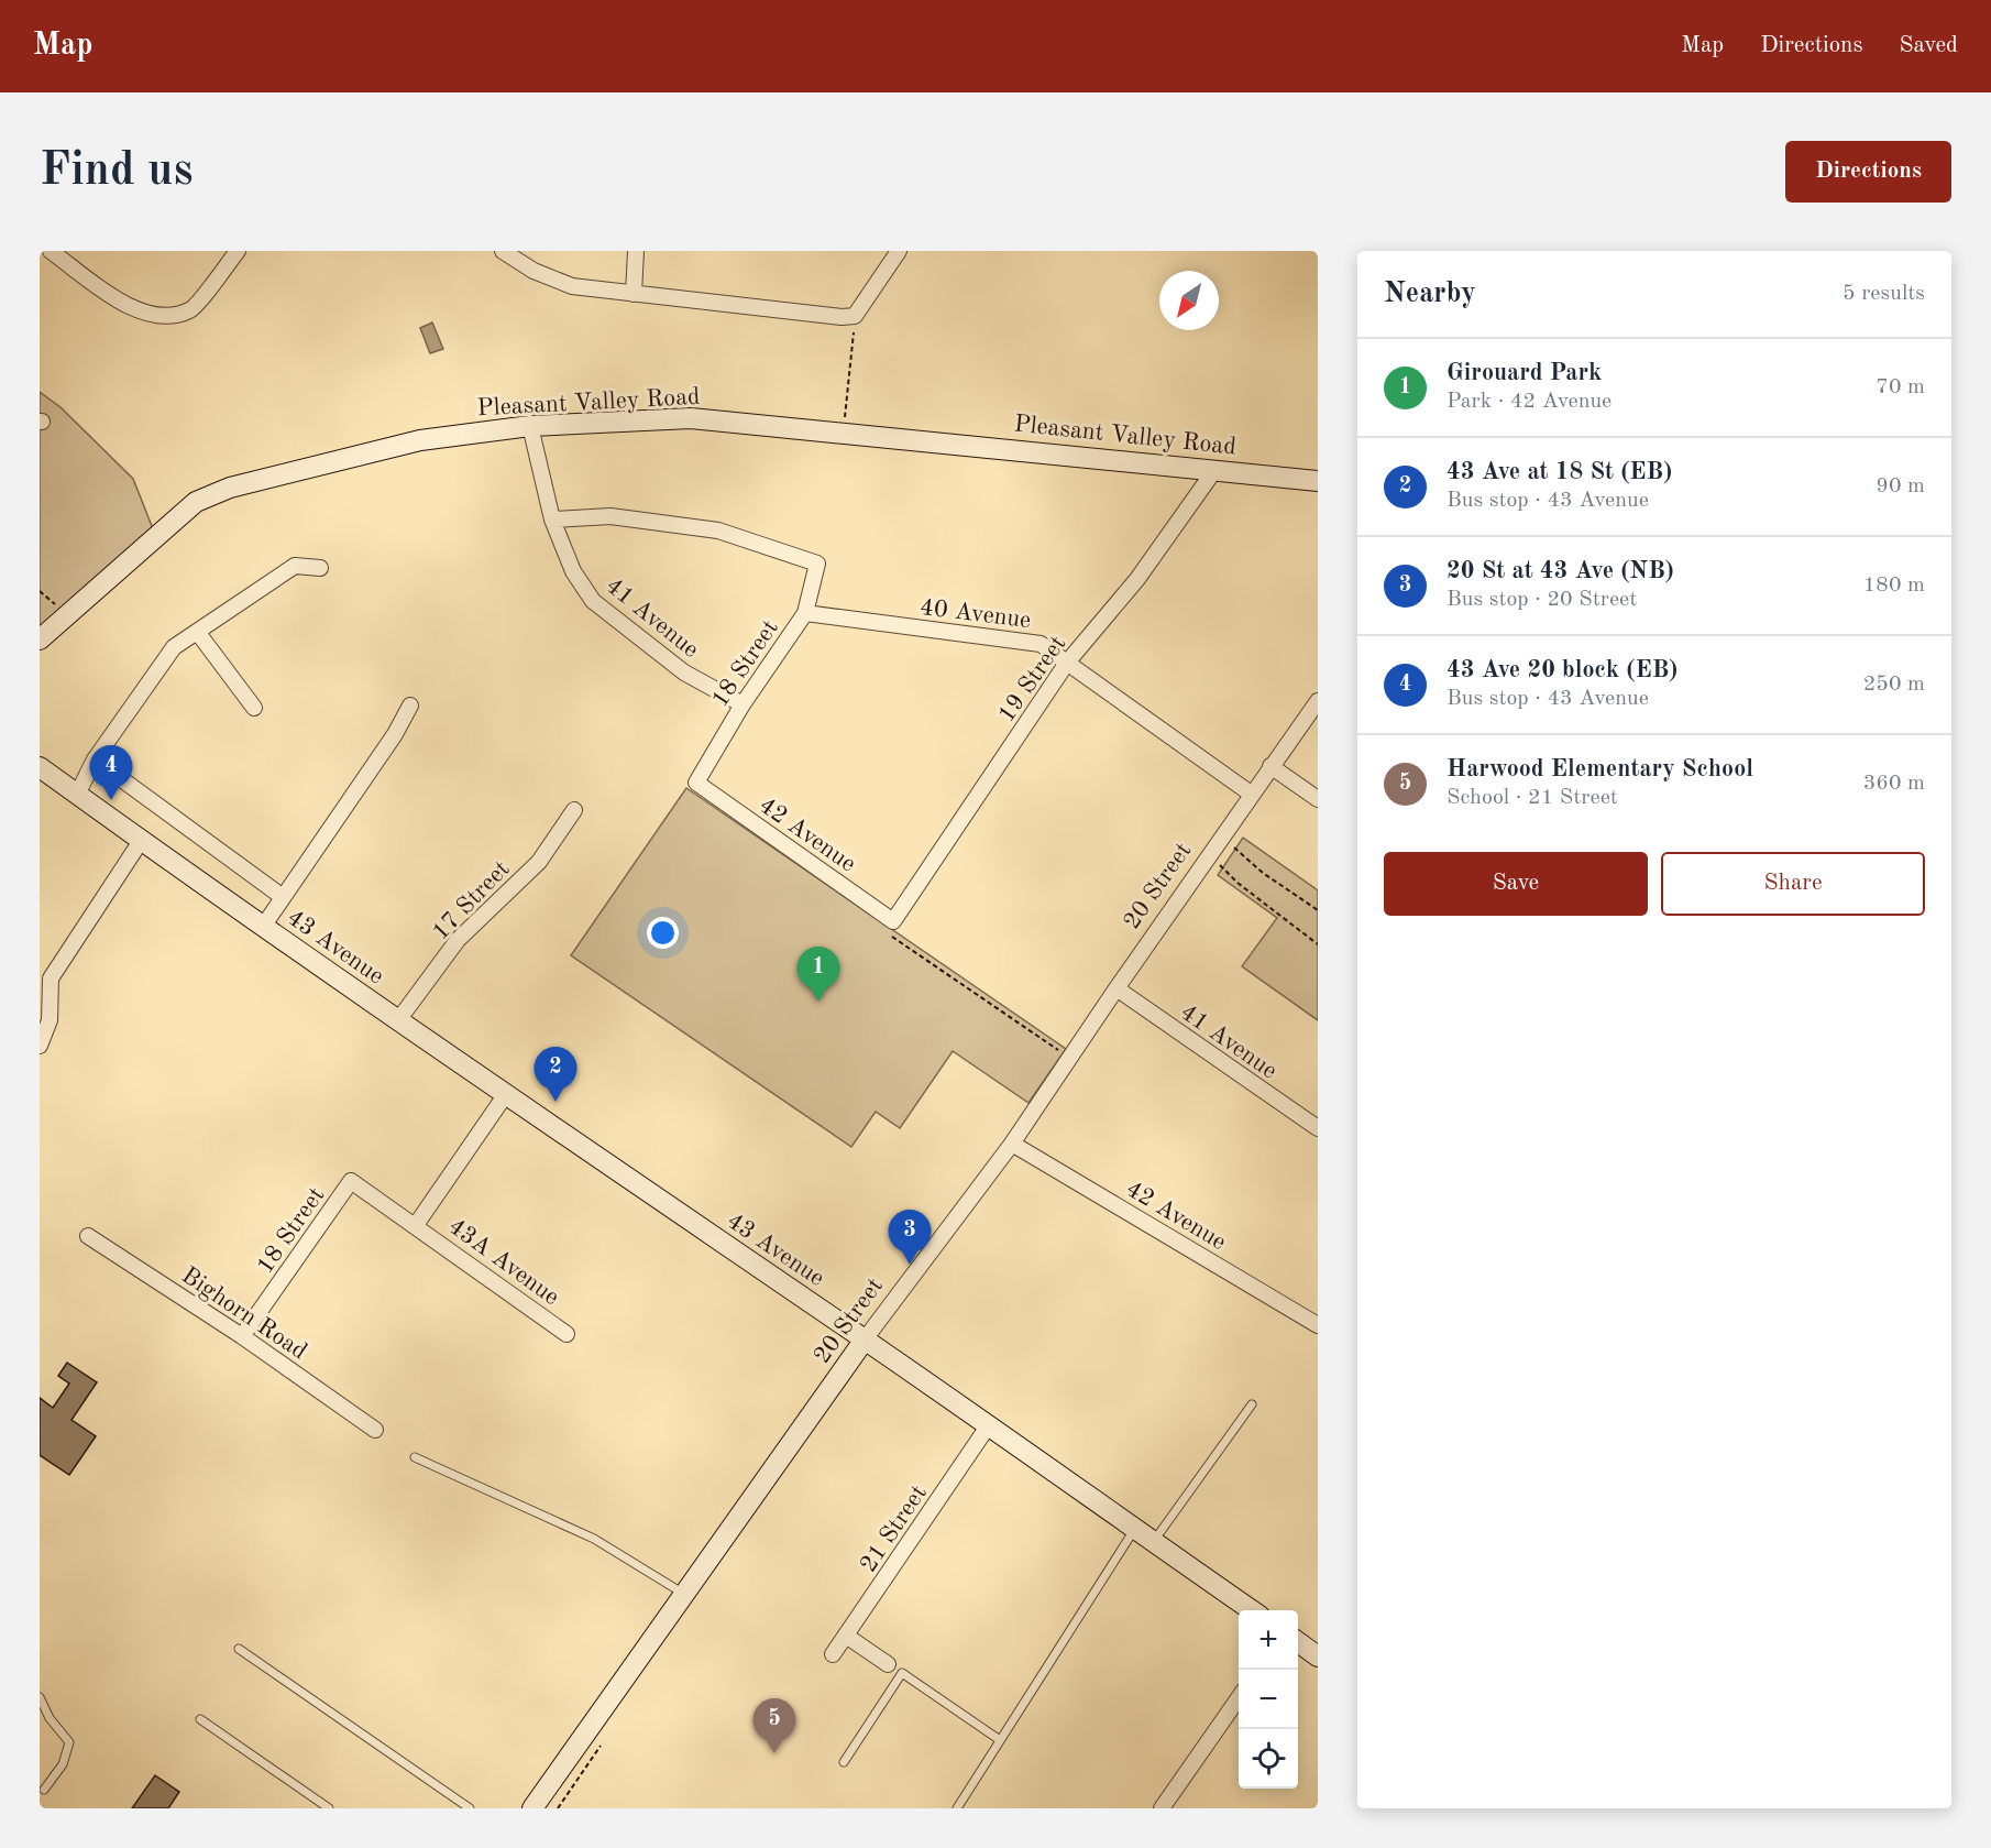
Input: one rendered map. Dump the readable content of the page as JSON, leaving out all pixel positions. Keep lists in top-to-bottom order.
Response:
{
  "streets": {
    "street": [
      "Pleasant Valley Road",
      "40 Avenue",
      "41 Avenue",
      "18 Street",
      "19 Street",
      "42 Avenue",
      "20 Street",
      "17 Street",
      "43 Avenue",
      "43A Avenue",
      "Bighorn Road",
      "21 Street"
    ]
  },
  "crossings": [
    ["Pleasant Valley Road", "41 Avenue"],
    ["Pleasant Valley Road", "19 Street"],
    ["40 Avenue", "18 Street"],
    ["40 Avenue", "19 Street"],
    ["40 Avenue", "20 Street"],
    ["41 Avenue", "18 Street"],
    ["41 Avenue", "20 Street"],
    ["18 Street", "42 Avenue"],
    ["18 Street", "43A Avenue"],
    ["18 Street", "Bighorn Road"],
    ["19 Street", "42 Avenue"],
    ["42 Avenue", "20 Street"],
    ["20 Street", "43 Avenue"],
    ["17 Street", "43 Avenue"],
    ["43 Avenue", "21 Street"]
  ],
  "north": "bottom left",
  "page": {
    "header": "Map",
    "nav": ["Map", "Directions", "Saved"],
    "buttons": [
      "Directions",
      ["Save", "Share"]
    ],
    "title": "Find us",
    "heading": ["Nearby", "5 results"],
    "list": [
      {
        "mark": "1",
        "name": "Girouard Park",
        "note": "Park · 42 Avenue",
        "value": "70 m"
      },
      {
        "mark": "2",
        "name": "43 Ave at 18 St (EB)",
        "note": "Bus stop · 43 Avenue",
        "value": "90 m"
      },
      {
        "mark": "3",
        "name": "20 St at 43 Ave (NB)",
        "note": "Bus stop · 20 Street",
        "value": "180 m"
      },
      {
        "mark": "4",
        "name": "43 Ave 20 block (EB)",
        "note": "Bus stop · 43 Avenue",
        "value": "250 m"
      },
      {
        "mark": "5",
        "name": "Harwood Elementary School",
        "note": "School · 21 Street",
        "value": "360 m"
      }
    ],
    "pins": [
      "4",
      "1",
      "2",
      "3",
      "5"
    ],
    "map_buttons": ["+", "−"]
  }
}
